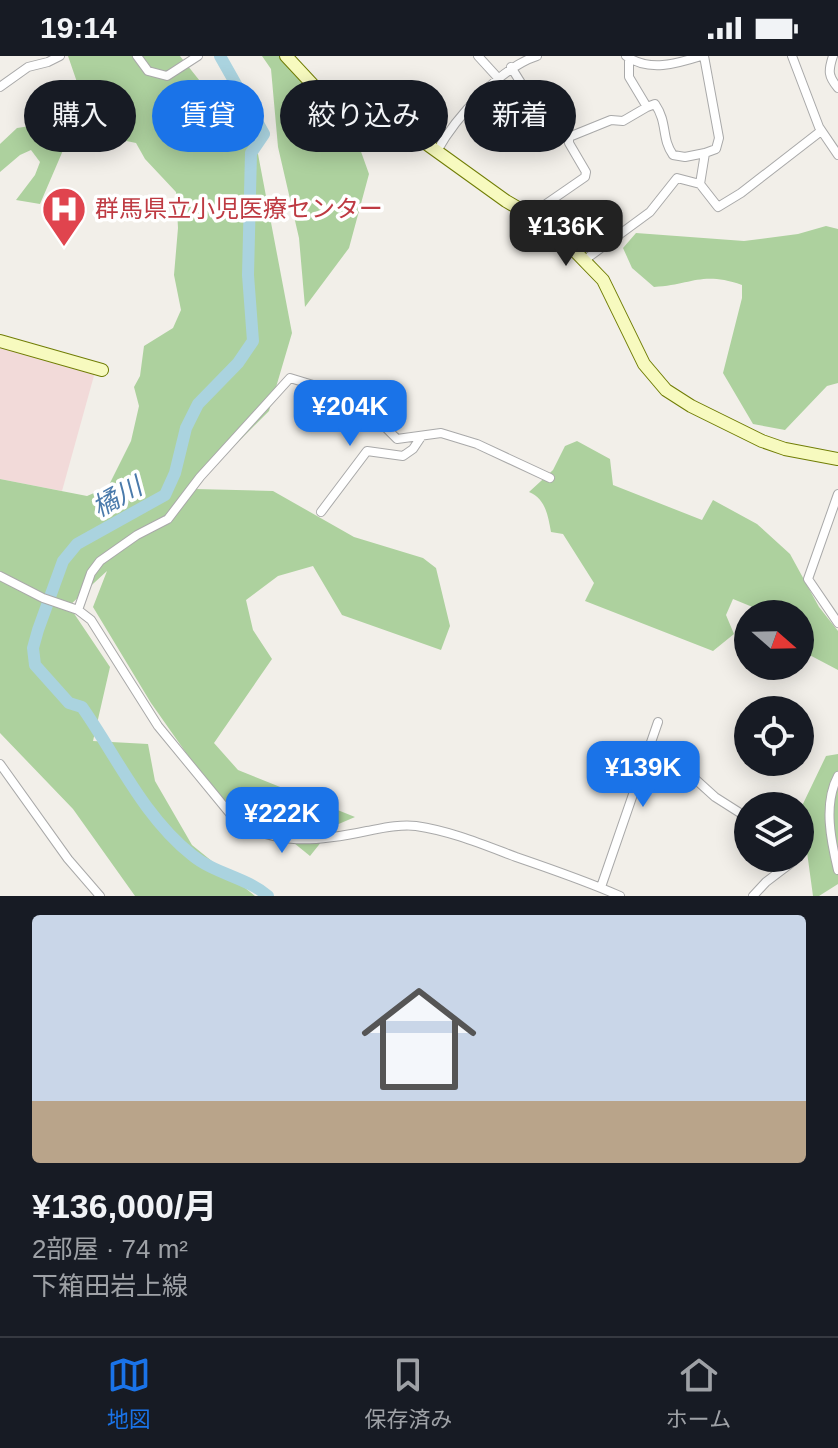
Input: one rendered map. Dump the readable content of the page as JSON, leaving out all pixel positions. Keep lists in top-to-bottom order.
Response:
{
  "water": ["橘川"],
  "places": {
    "hospital": ["群馬県立小児医療センター"]
  },
  "north": "right",
  "page": {
    "status": "19:14",
    "chip": [
      "購入",
      "賃貸",
      "絞り込み",
      "新着"
    ],
    "price": [
      "¥136K",
      "¥204K",
      "¥139K",
      "¥222K"
    ],
    "list": [
      {
        "name": "¥136,000/月",
        "note": "2部屋 · 74 m² · 下箱田岩上線"
      }
    ],
    "tabs": ["地図", "保存済み", "ホーム"]
  }
}
